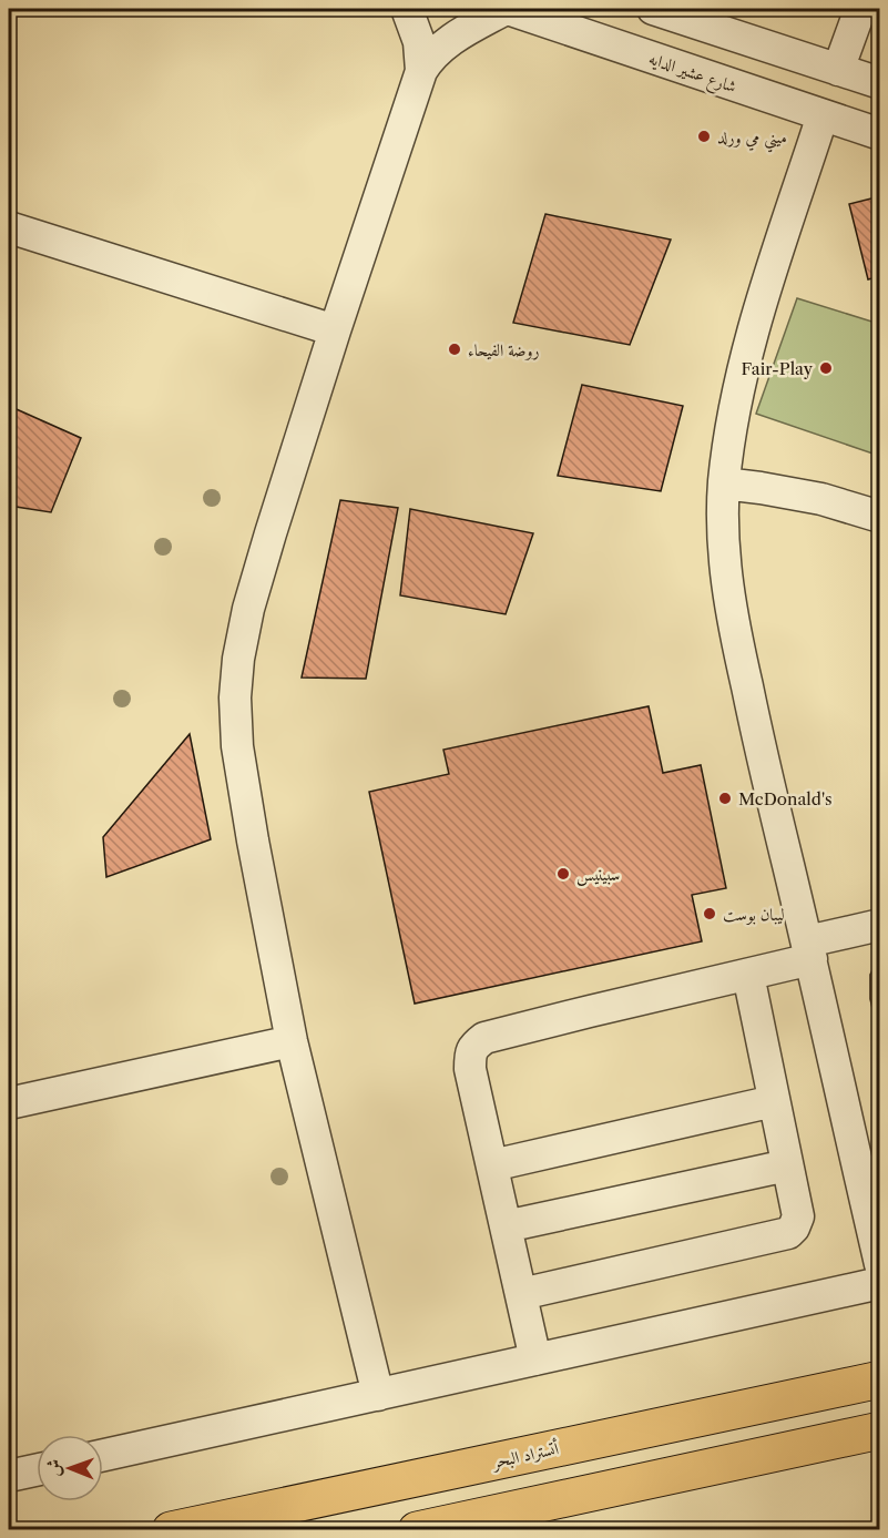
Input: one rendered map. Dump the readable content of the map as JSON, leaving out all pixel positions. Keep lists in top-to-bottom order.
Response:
{
  "streets": {
    "highway": ["أتستراد البحر"],
    "street": ["شارع عشير الدايه"]
  },
  "places": [
    "ميني مي ورلد",
    "روضة الفيحاء",
    "Fair-Play",
    "McDonald's",
    "سبينيس",
    "ليبان بوست"
  ],
  "north": "left"
}
